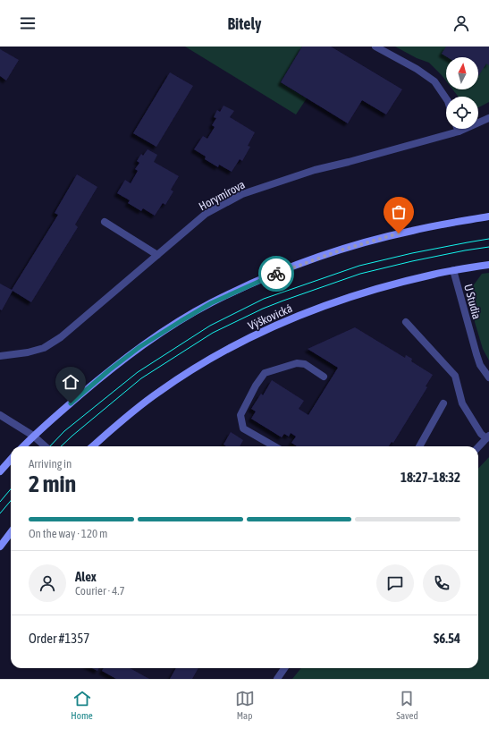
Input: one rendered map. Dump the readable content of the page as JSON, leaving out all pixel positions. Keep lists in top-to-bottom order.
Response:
{
  "streets": {
    "street": ["Horymírova", "U Studia", "Výškovická"]
  },
  "crossings": [
    ["U Studia", "Výškovická"]
  ],
  "north": "top",
  "page": {
    "header": "Bitely",
    "heading": ["2 min", "Arriving in", "18:27–18:32"],
    "panel": [
      "Alex",
      "Courier · 4.7",
      "Order #1357",
      "$6.54"
    ],
    "bar": "On the way · 120 m",
    "tabs": ["Home", "Map", "Saved"]
  }
}
